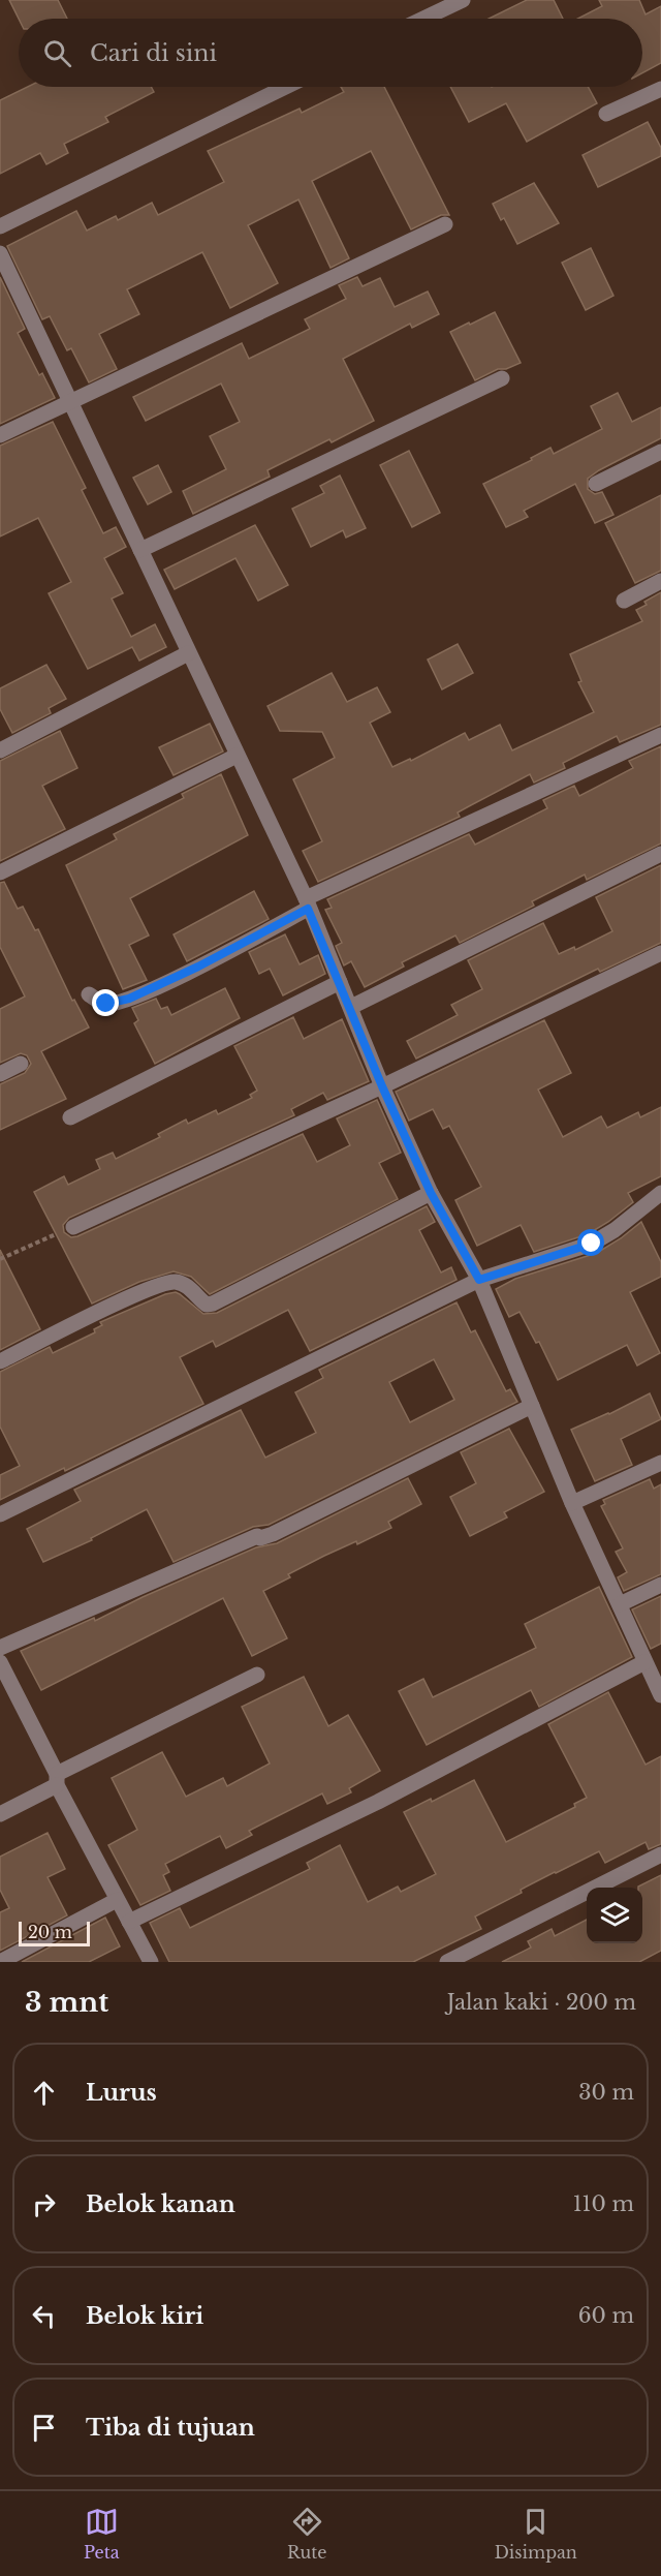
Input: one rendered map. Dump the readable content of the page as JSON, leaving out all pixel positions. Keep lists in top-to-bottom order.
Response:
{
  "scale_bar": "20 m",
  "page": {
    "search": "Cari di sini",
    "scale": "20 m",
    "heading": ["3 mnt", "Jalan kaki · 200 m"],
    "list": [
      ["Lurus", "30 m"],
      ["Belok kanan", "110 m"],
      ["Belok kiri", "60 m"],
      "Tiba di tujuan"
    ],
    "nav": ["Peta", "Rute", "Disimpan"]
  }
}
